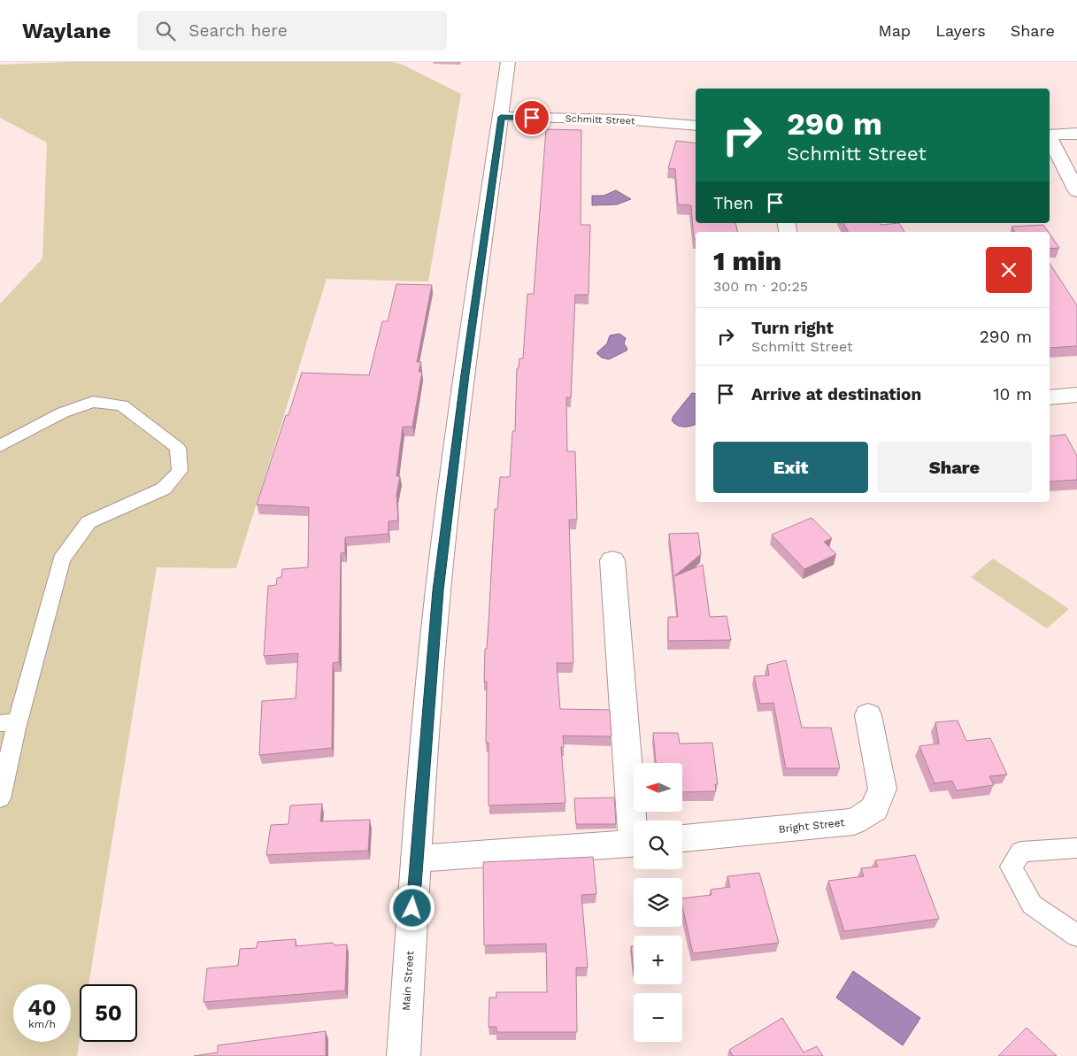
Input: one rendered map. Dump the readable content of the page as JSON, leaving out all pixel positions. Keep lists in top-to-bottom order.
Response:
{
  "streets": {
    "main road": ["Schmitt Street", "Bright Street", "Main Street"]
  },
  "crossings": [
    ["Schmitt Street", "Main Street"]
  ],
  "north": "left",
  "page": {
    "header": "Waylane",
    "search": "Search here",
    "nav": ["Map", "Layers", "Share"],
    "turn": ["290 m", "Schmitt Street"],
    "then": "Then",
    "heading": ["1 min", "300 m · 20:25"],
    "list": [
      {
        "name": "Turn right",
        "note": "Schmitt Street",
        "value": "290 m"
      },
      {
        "name": "Arrive at destination",
        "value": "10 m"
      }
    ],
    "buttons": ["Exit", "Share"],
    "map_buttons": ["+", "−"],
    "speed": "40 km/h",
    "limit": "50"
  }
}
